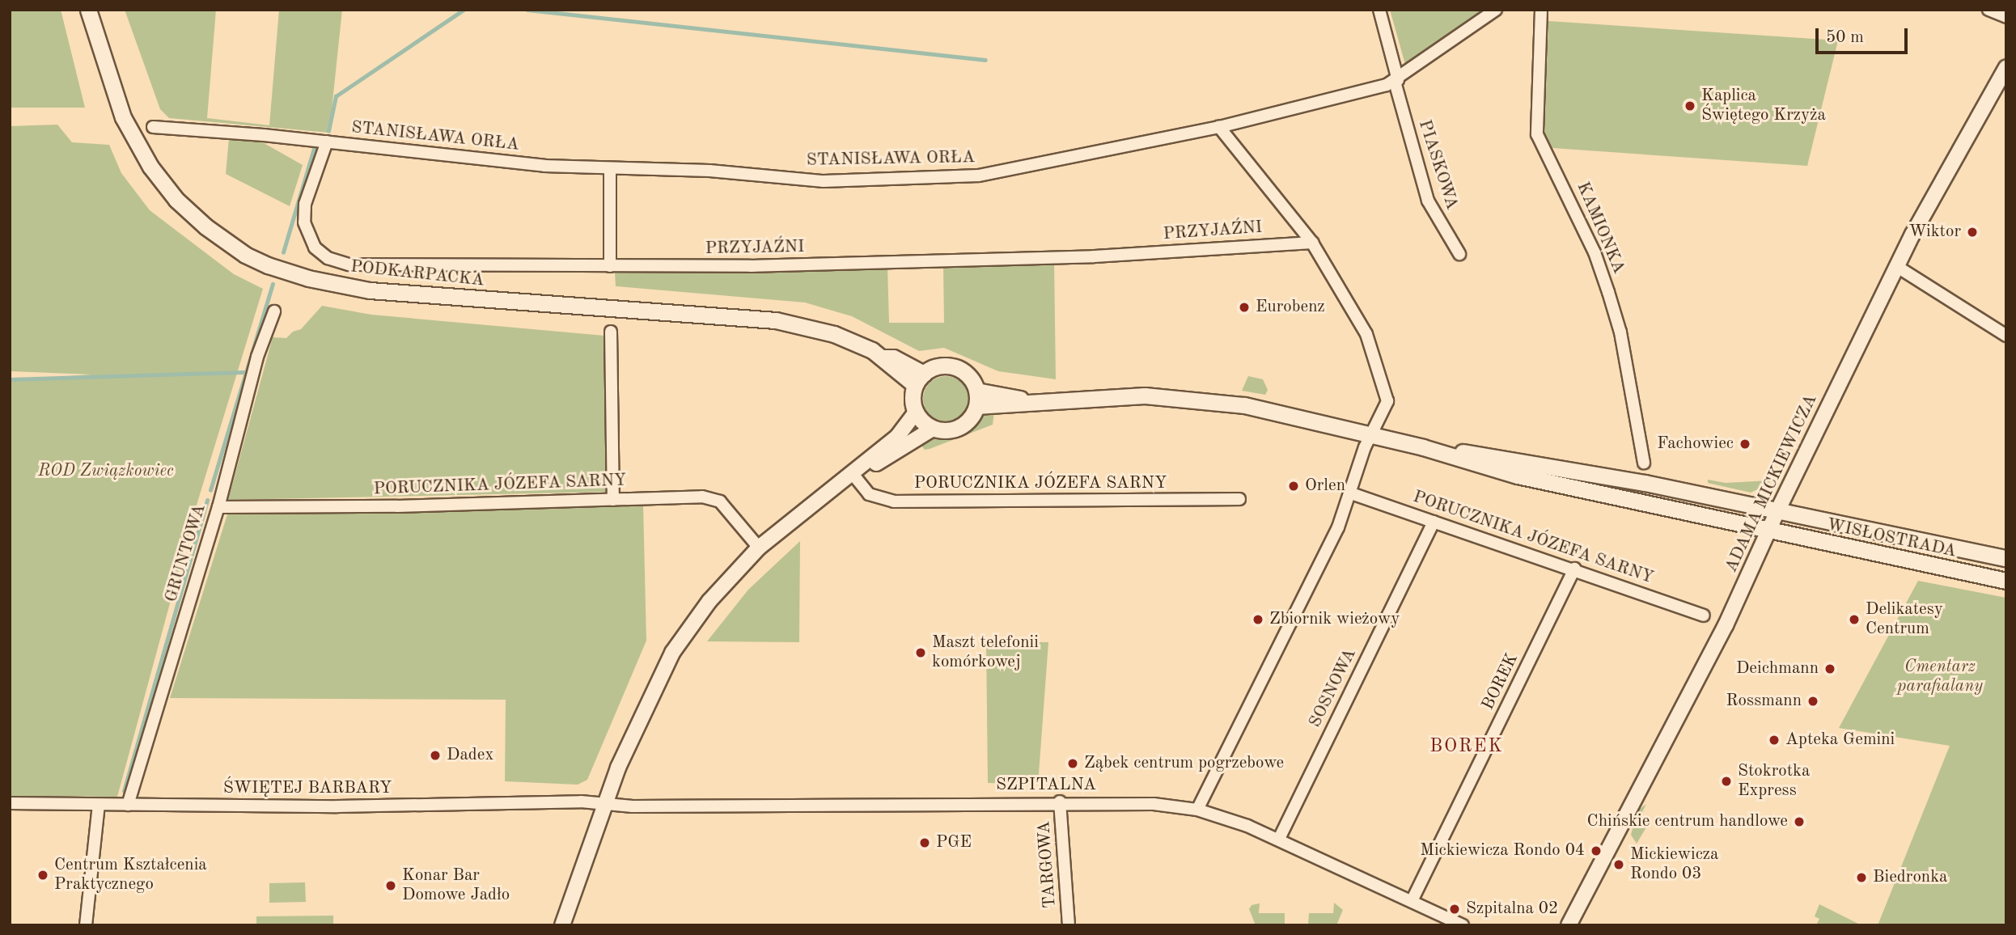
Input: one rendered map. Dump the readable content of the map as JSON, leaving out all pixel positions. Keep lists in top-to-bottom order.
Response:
{
  "streets": {
    "main road": ["PODKARPACKA", "WISŁOSTRADA"],
    "street": [
      "STANISŁAWA ORŁA",
      "PIASKOWA",
      "KAMIONKA",
      "PRZYJAŹNI",
      "PORUCZNIKA JÓZEFA SARNY",
      "ADAMA MICKIEWICZA",
      "GRUNTOWA",
      "BOREK",
      "SOSNOWA",
      "SZPITALNA",
      "ŚWIĘTEJ BARBARY",
      "TARGOWA"
    ]
  },
  "crossings": [
    ["STANISŁAWA ORŁA", "PIASKOWA"],
    ["STANISŁAWA ORŁA", "PRZYJAŹNI"],
    ["PORUCZNIKA JÓZEFA SARNY", "GRUNTOWA"],
    ["PORUCZNIKA JÓZEFA SARNY", "BOREK"],
    ["PORUCZNIKA JÓZEFA SARNY", "SOSNOWA"],
    ["ADAMA MICKIEWICZA", "WISŁOSTRADA"],
    ["GRUNTOWA", "ŚWIĘTEJ BARBARY"],
    ["BOREK", "SZPITALNA"],
    ["SOSNOWA", "SZPITALNA"],
    ["SZPITALNA", "ŚWIĘTEJ BARBARY"],
    ["SZPITALNA", "TARGOWA"]
  ],
  "districts": ["BOREK"],
  "parks": ["ROD Związkowiec", "Cmentarz parafialany"],
  "places": [
    "Kaplica Świętego Krzyża",
    "Wiktor",
    "Eurobenz",
    "Fachowiec",
    "Orlen",
    "Zbiornik wieżowy",
    "Delikatesy Centrum",
    "Maszt telefonii komórkowej",
    "Deichmann",
    "Rossmann",
    "Apteka Gemini",
    "Dadex",
    "Ząbek centrum pogrzebowe",
    "Stokrotka Express",
    "Chińskie centrum handlowe",
    "PGE",
    "Mickiewicza Rondo 04",
    "Mickiewicza Rondo 03",
    "Centrum Kształcenia Praktycznego",
    "Biedronka",
    "Konar Bar Domowe Jadło",
    "Szpitalna 02"
  ],
  "scale_bar": "50 m"
}
